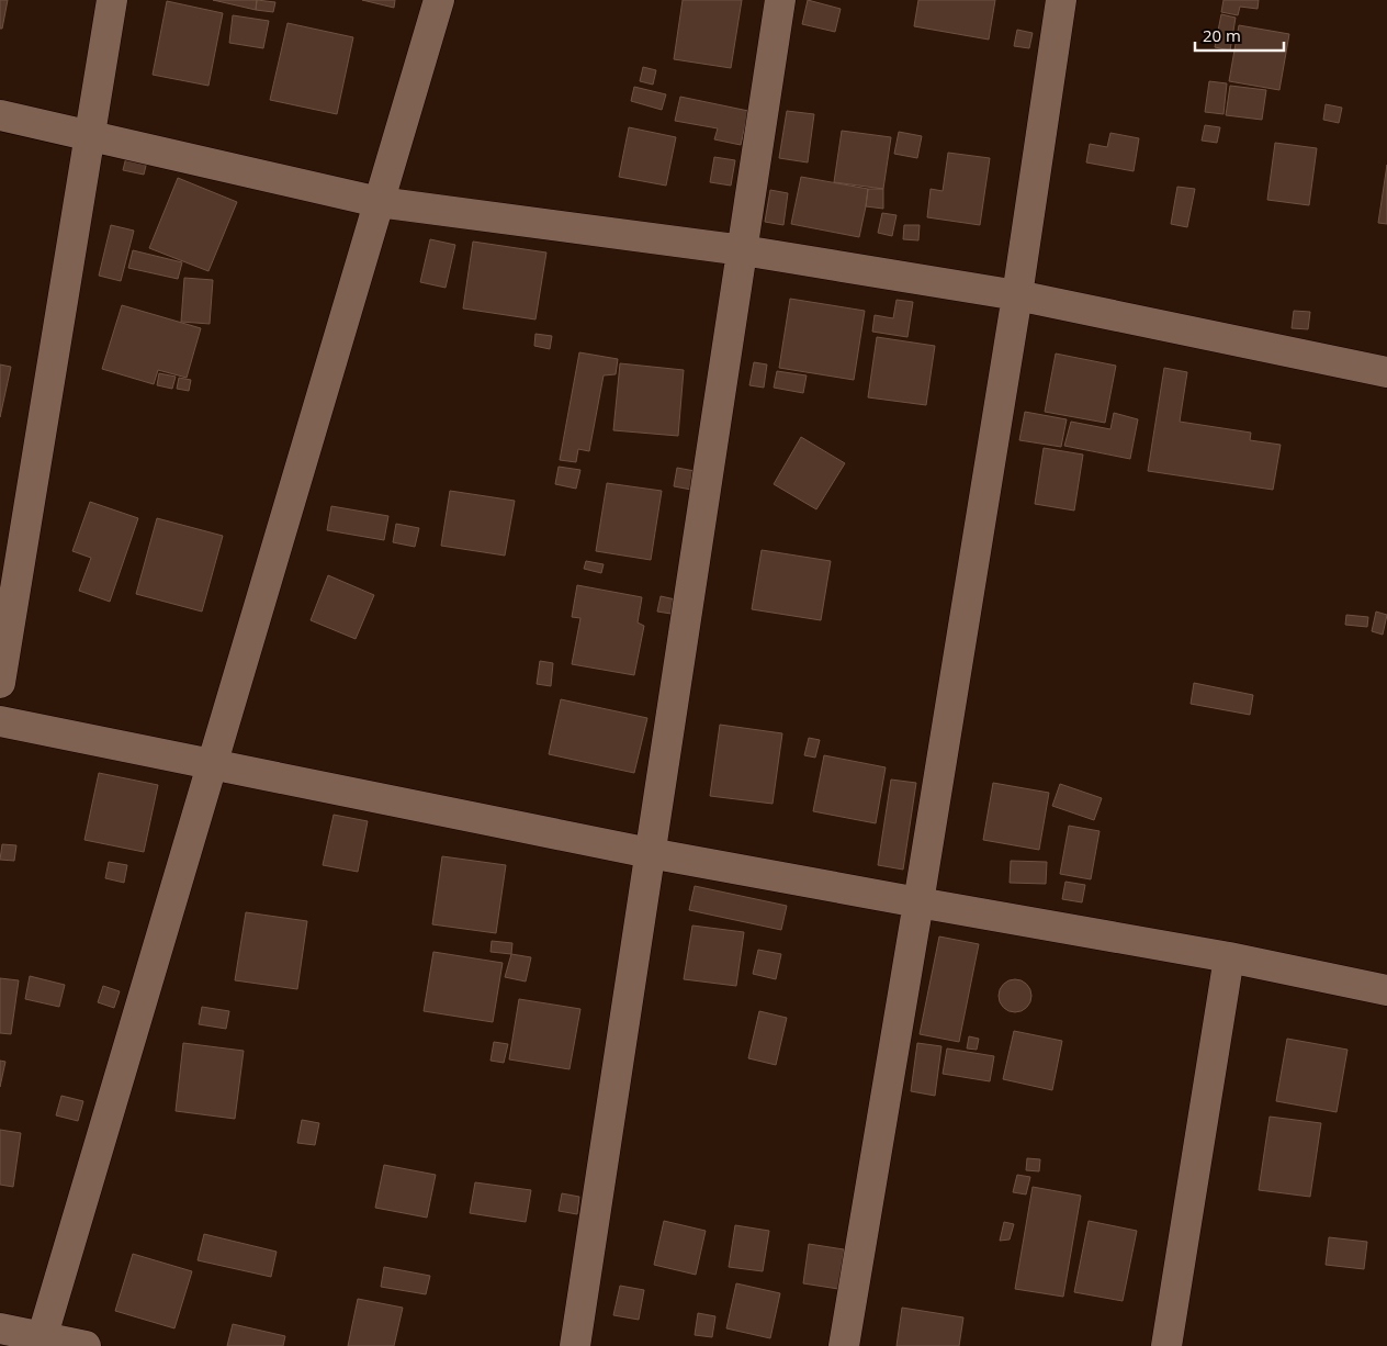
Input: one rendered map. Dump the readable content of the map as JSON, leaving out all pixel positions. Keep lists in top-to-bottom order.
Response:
{
  "scale_bar": "20 m"
}
